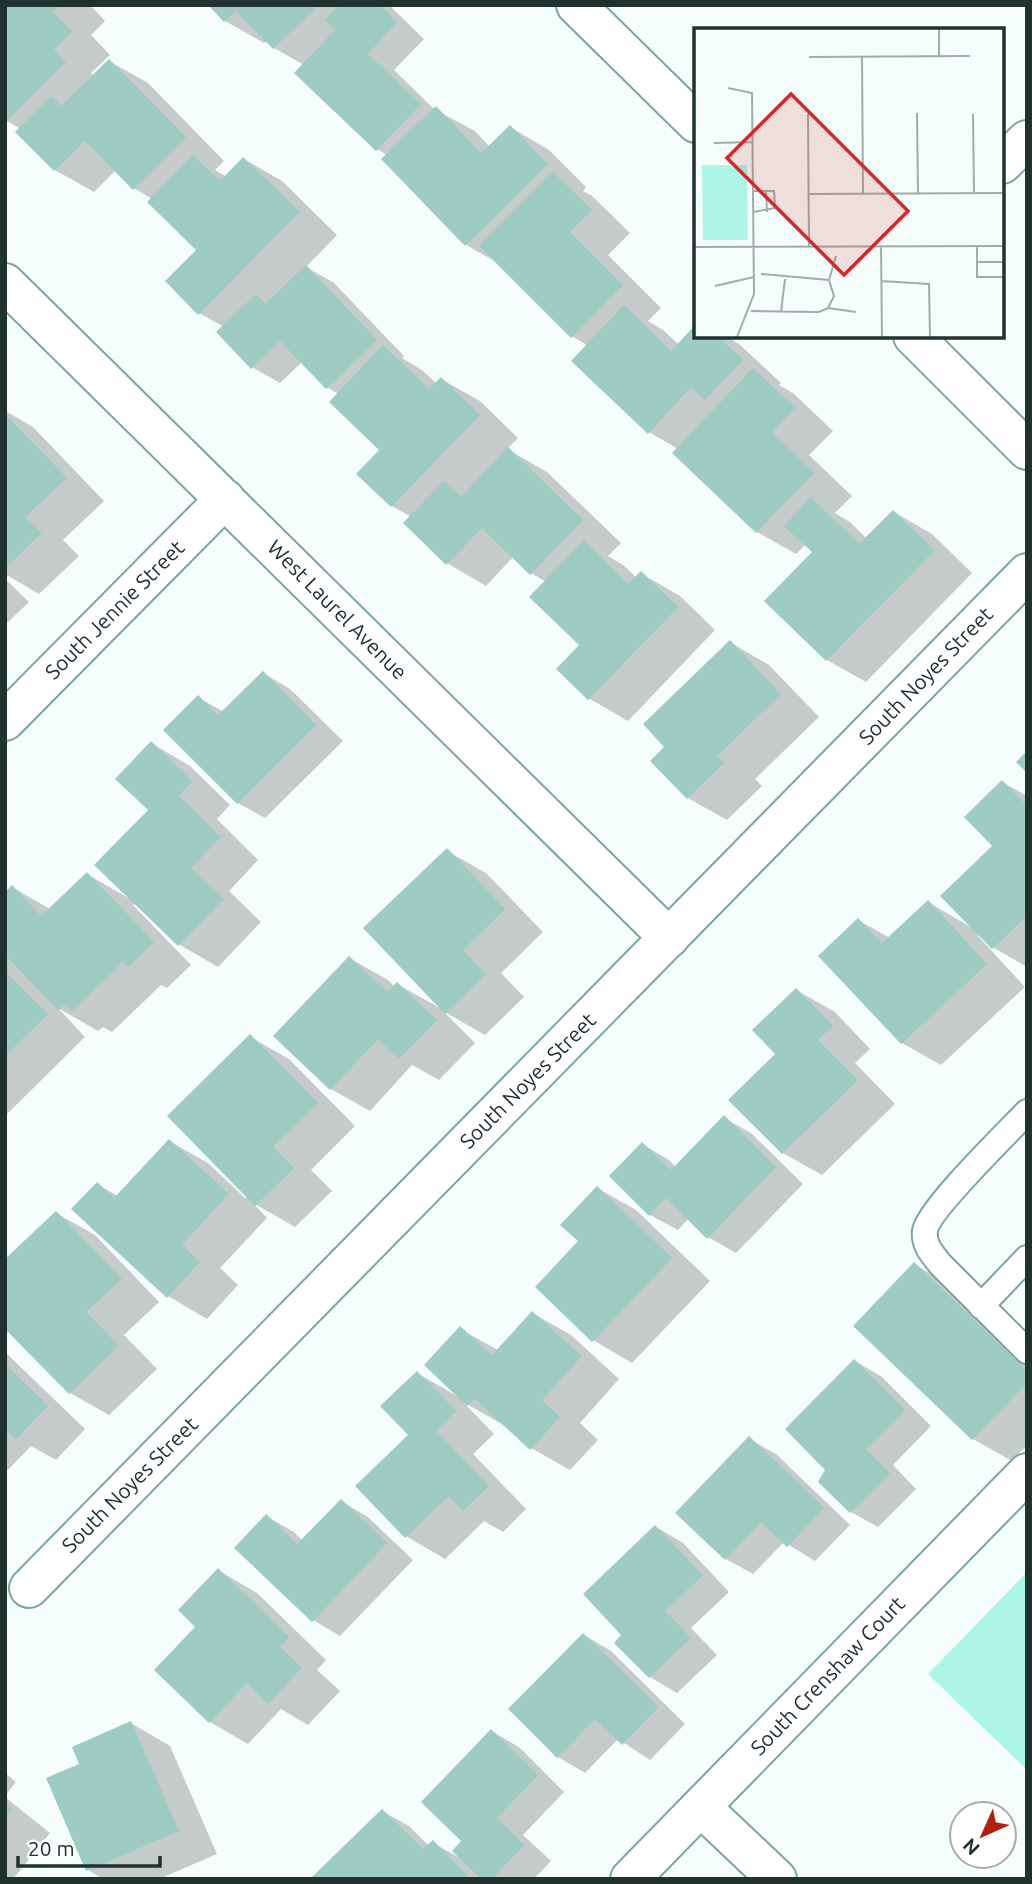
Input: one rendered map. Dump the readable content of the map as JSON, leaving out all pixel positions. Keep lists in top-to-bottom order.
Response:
{
  "streets": {
    "street": [
      "South Jennie Street",
      "West Laurel Avenue",
      "South Noyes Street",
      "South Crenshaw Court"
    ]
  },
  "crossings": [
    ["South Jennie Street", "West Laurel Avenue"],
    ["West Laurel Avenue", "South Noyes Street"]
  ],
  "scale_bar": "20 m",
  "north": "bottom left"
}
